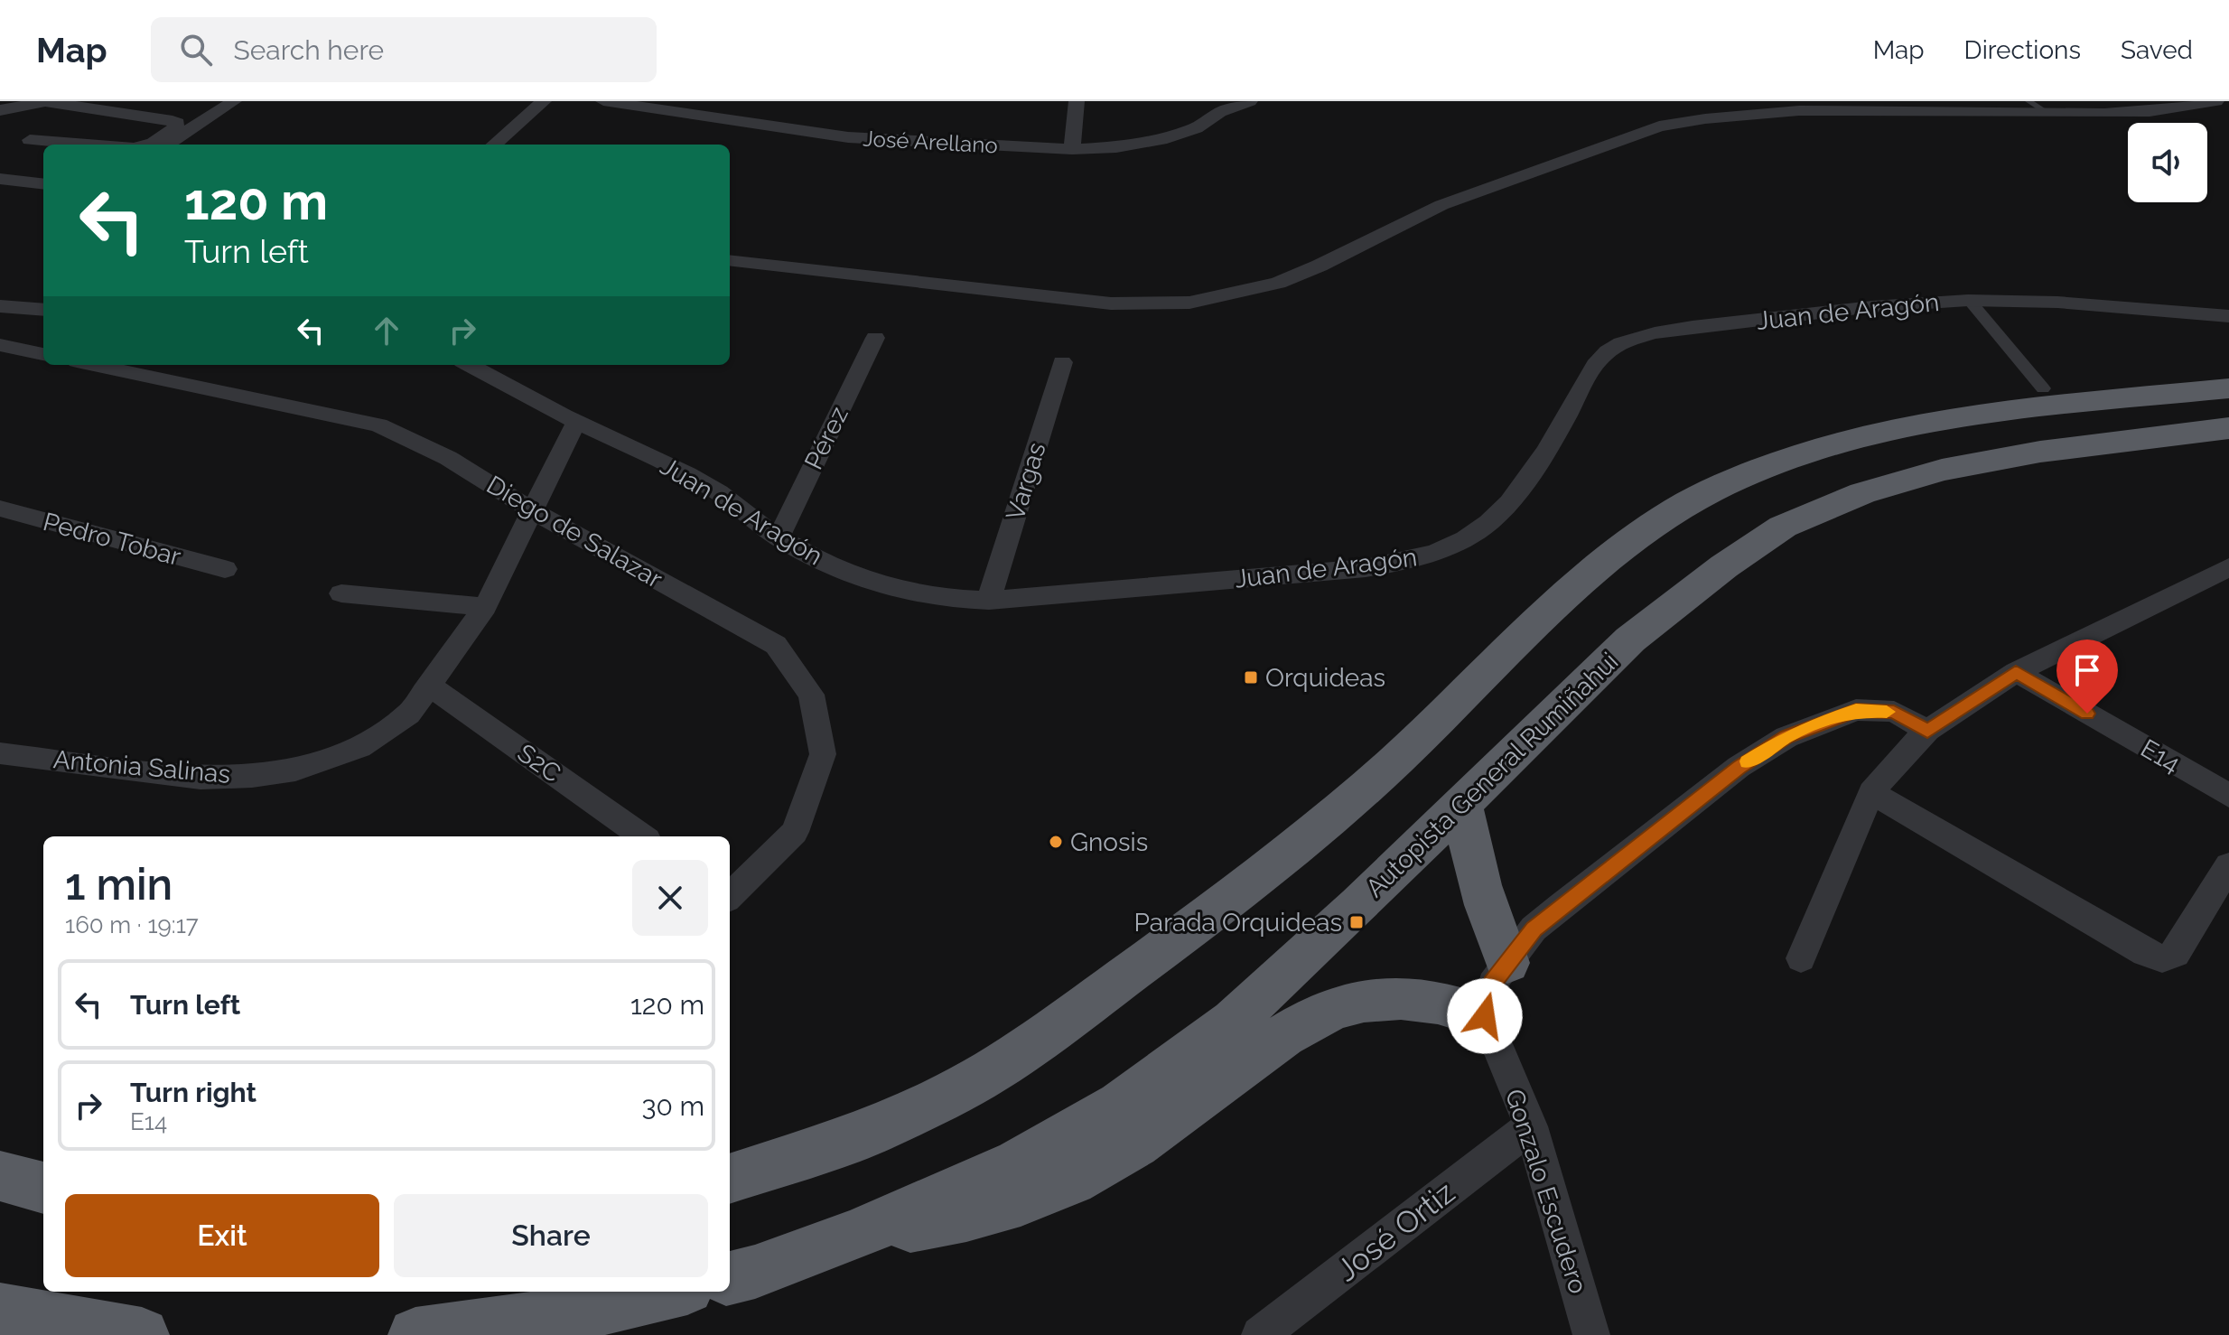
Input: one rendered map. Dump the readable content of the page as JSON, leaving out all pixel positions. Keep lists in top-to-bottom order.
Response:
{
  "streets": {
    "highway": ["Autopista General Rumiñahui"],
    "street": [
      "José Arellano",
      "Juan de Aragón",
      "Pérez",
      "Vargas",
      "Diego de Salazar",
      "Pedro Tobar",
      "E14",
      "S2C",
      "Antonia Salinas",
      "Gonzalo Escudero",
      "José Ortiz"
    ]
  },
  "crossings": [
    ["Juan de Aragón", "Pérez"],
    ["Juan de Aragón", "Vargas"],
    ["Juan de Aragón", "Antonia Salinas"],
    ["Diego de Salazar", "Antonia Salinas"],
    ["S2C", "Antonia Salinas"],
    ["Gonzalo Escudero", "José Ortiz"]
  ],
  "places": {
    "transit": ["Orquideas", "Parada Orquideas"],
    "other": ["Gnosis"]
  },
  "page": {
    "header": "Map",
    "search": "Search here",
    "nav": ["Map", "Directions", "Saved"],
    "turn": ["120 m", "Turn left"],
    "heading": ["1 min", "160 m · 19:17"],
    "list": [
      {
        "name": "Turn left",
        "value": "120 m"
      },
      {
        "name": "Turn right",
        "note": "E14",
        "value": "30 m"
      }
    ],
    "buttons": ["Exit", "Share"]
  }
}
